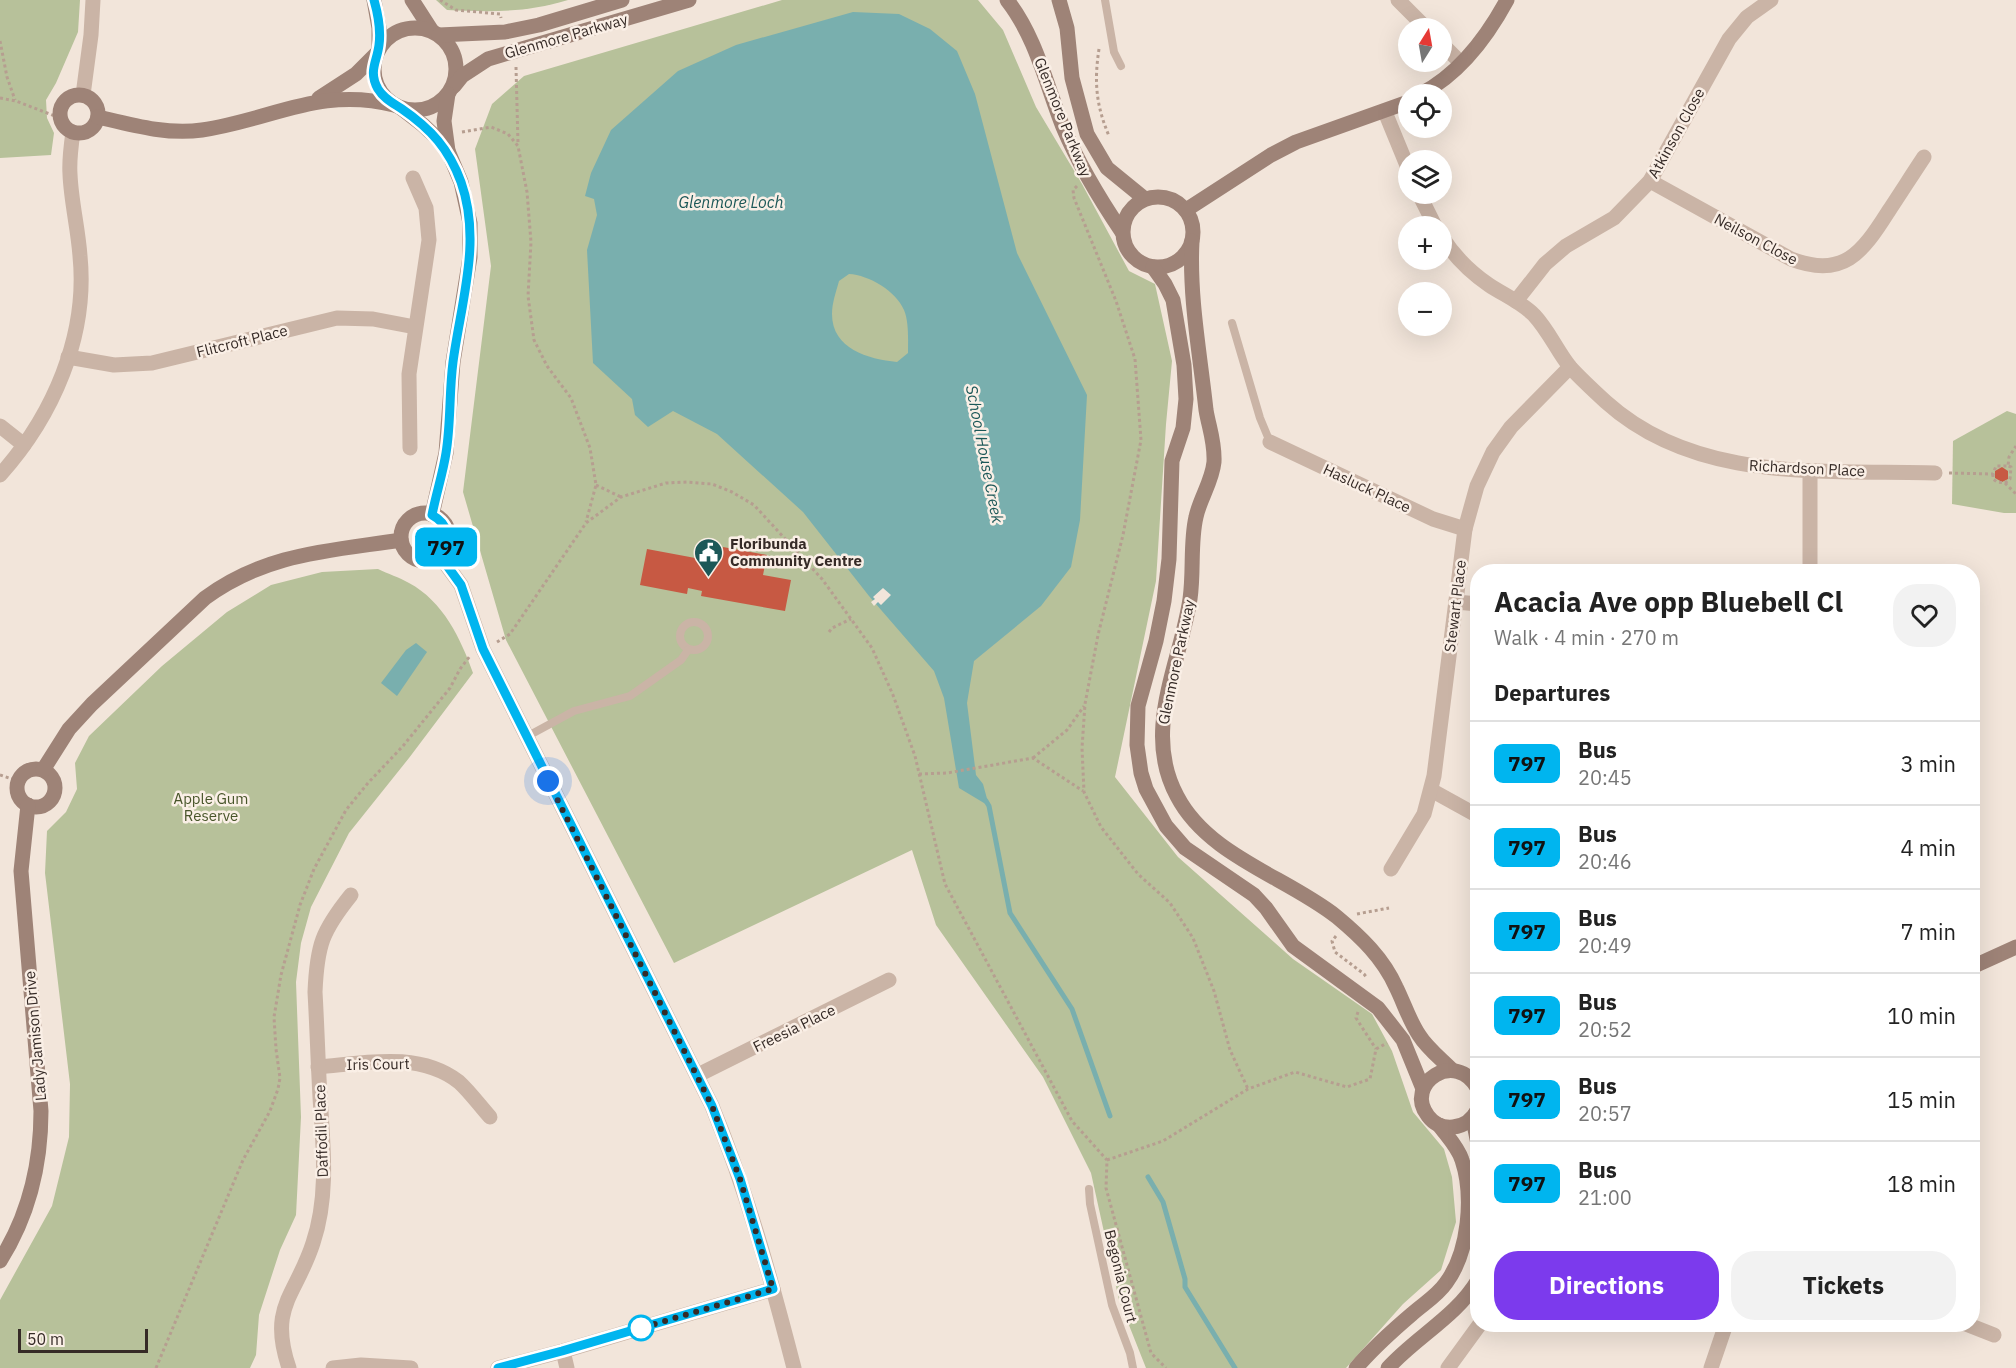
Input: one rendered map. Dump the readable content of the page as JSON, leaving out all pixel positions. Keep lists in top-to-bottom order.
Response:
{
  "streets": {
    "main road": ["Glenmore Parkway", "Lady Jamison Drive"],
    "street": [
      "Atkinson Close",
      "Neilson Close",
      "Flitcroft Place",
      "Richardson Place",
      "Hasluck Place",
      "Stewart Place",
      "Freesia Place",
      "Iris Court",
      "Daffodil Place"
    ],
    "lane": ["Begonia Court"]
  },
  "crossings": [
    ["Atkinson Close", "Neilson Close"],
    ["Atkinson Close", "Richardson Place"],
    ["Richardson Place", "Stewart Place"],
    ["Hasluck Place", "Stewart Place"],
    ["Iris Court", "Daffodil Place"]
  ],
  "water": ["Glenmore Loch", "School House Creek"],
  "parks": ["Apple Gum Reserve"],
  "places": {
    "public building": ["Floribunda Community Centre"]
  },
  "lines": ["bus line 797"],
  "scale_bar": "50 m",
  "north": "top",
  "page": {
    "on_map": "797",
    "map_buttons": ["+", "−"],
    "heading": [
      ["Acacia Ave opp Bluebell Cl", "Walk · 4 min · 270 m"],
      "Departures"
    ],
    "list": [
      {
        "mark": "797",
        "name": "Bus",
        "note": "20:45",
        "value": "3 min"
      },
      {
        "mark": "797",
        "name": "Bus",
        "note": "20:46",
        "value": "4 min"
      },
      {
        "mark": "797",
        "name": "Bus",
        "note": "20:49",
        "value": "7 min"
      },
      {
        "mark": "797",
        "name": "Bus",
        "note": "20:52",
        "value": "10 min"
      },
      {
        "mark": "797",
        "name": "Bus",
        "note": "20:57",
        "value": "15 min"
      },
      {
        "mark": "797",
        "name": "Bus",
        "note": "21:00",
        "value": "18 min"
      }
    ],
    "buttons": ["Directions", "Tickets"],
    "scale": "50 m"
  }
}
